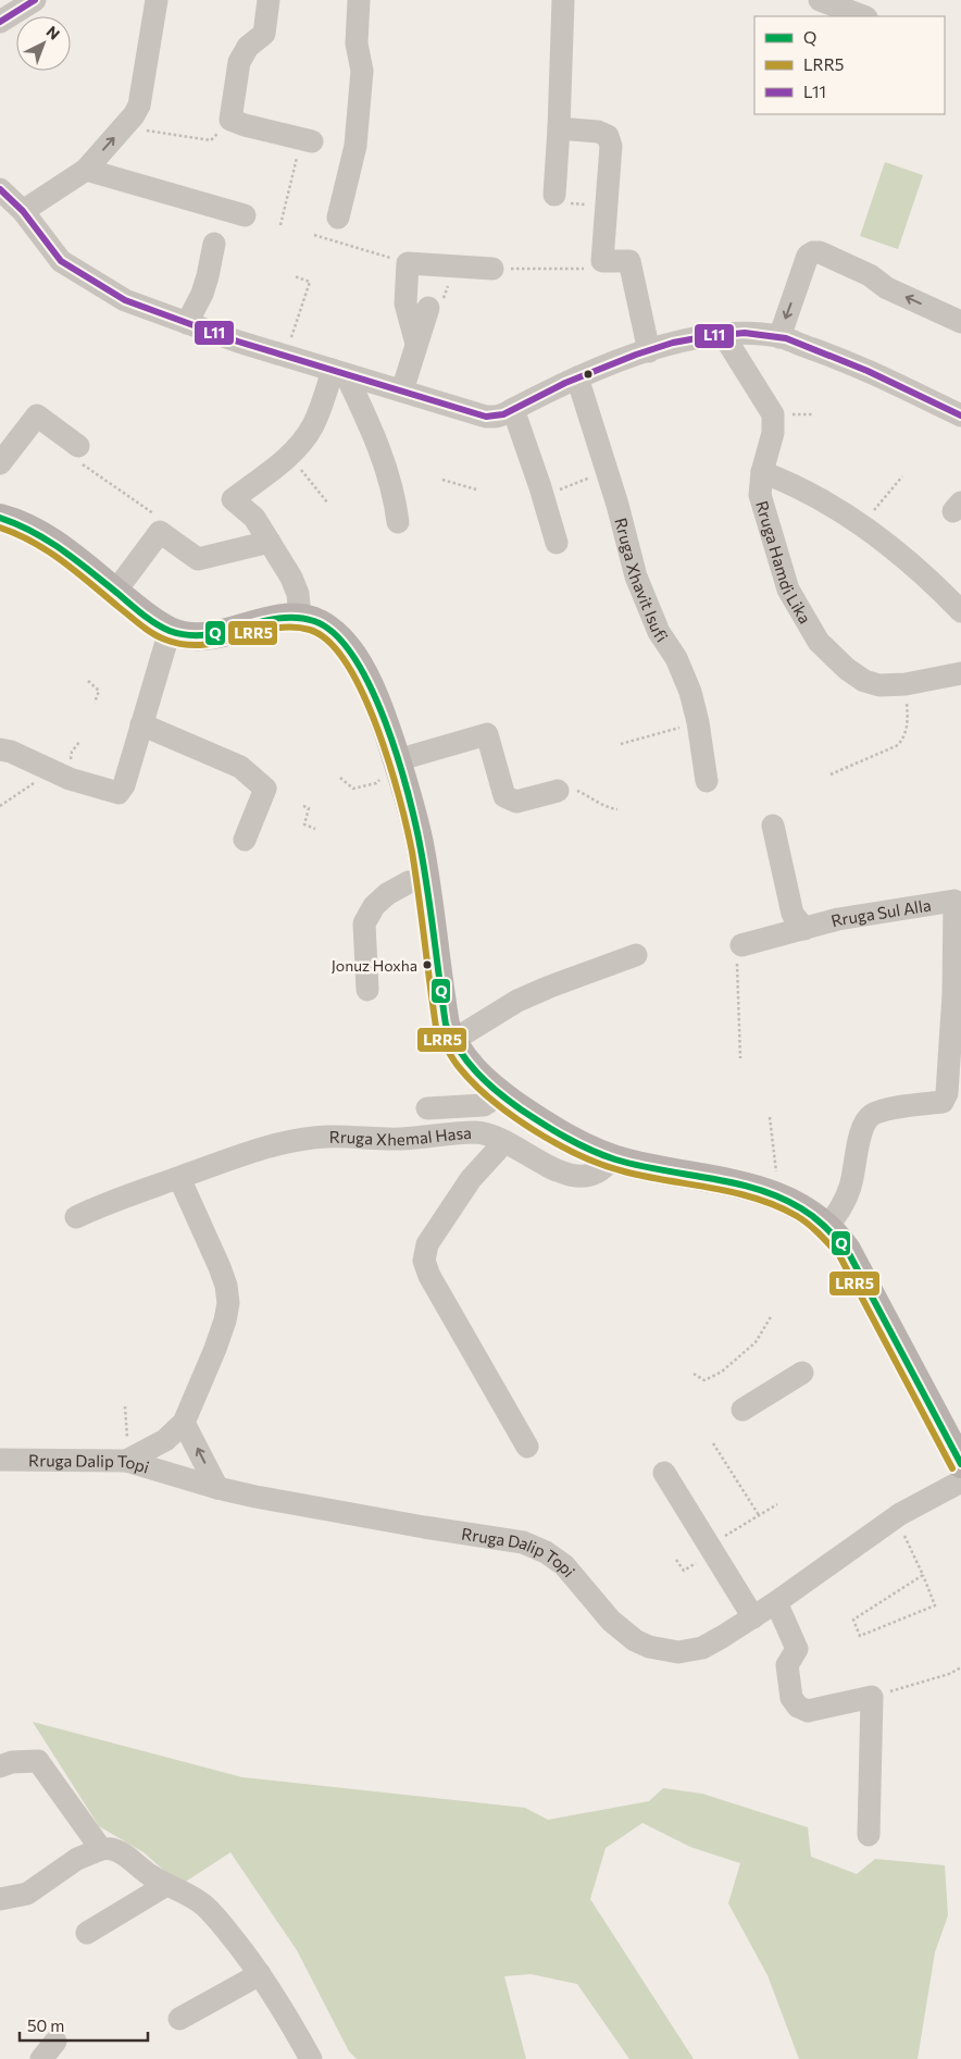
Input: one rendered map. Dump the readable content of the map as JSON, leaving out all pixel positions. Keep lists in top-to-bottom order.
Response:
{
  "streets": {
    "street": [
      "Rruga Hamdi Lika",
      "Rruga Xhavit Isufi",
      "Rruga Sul Alla",
      "Rruga Xhemal Hasa",
      "Rruga Dalip Topi"
    ]
  },
  "places": ["Jonuz Hoxha"],
  "lines": ["transit line L11", "transit line Q", "transit line LRR5"],
  "legend": ["Q", "LRR5", "L11"],
  "scale_bar": "50 m",
  "north": "top right"
}
